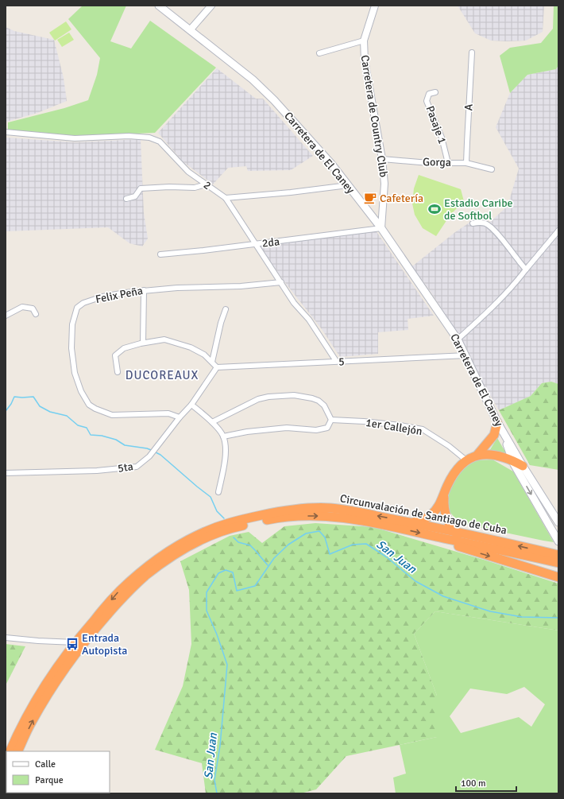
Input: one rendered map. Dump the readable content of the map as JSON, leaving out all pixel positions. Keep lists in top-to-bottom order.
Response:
{
  "streets": {
    "highway": ["Circunvalación de Santiago de Cuba"],
    "main road": ["Carretera de El Caney"],
    "street": [
      "A",
      "Carretera de Country Club",
      "Pasaje 1",
      "Gorga",
      "2",
      "2da",
      "Felix Peña",
      "5",
      "1er Callejón",
      "5ta"
    ]
  },
  "crossings": [
    ["A", "Gorga"],
    ["Carretera de Country Club", "Carretera de El Caney"],
    ["Carretera de Country Club", "Gorga"],
    ["Carretera de Country Club", "2da"],
    ["Pasaje 1", "Gorga"],
    ["Carretera de El Caney", "2da"],
    ["Carretera de El Caney", "5"],
    ["2", "2da"],
    ["2", "Felix Peña"],
    ["2", "5"],
    ["Felix Peña", "5ta"],
    ["5", "5ta"]
  ],
  "districts": ["DUCOREAUX"],
  "water": ["San Juan"],
  "places": {
    "cafe": ["Cafetería"],
    "sports": ["Estadio Caribe de Softbol"],
    "bus stop": ["Entrada Autopista"]
  },
  "legend": ["Calle", "Parque"],
  "scale_bar": "100 m"
}
